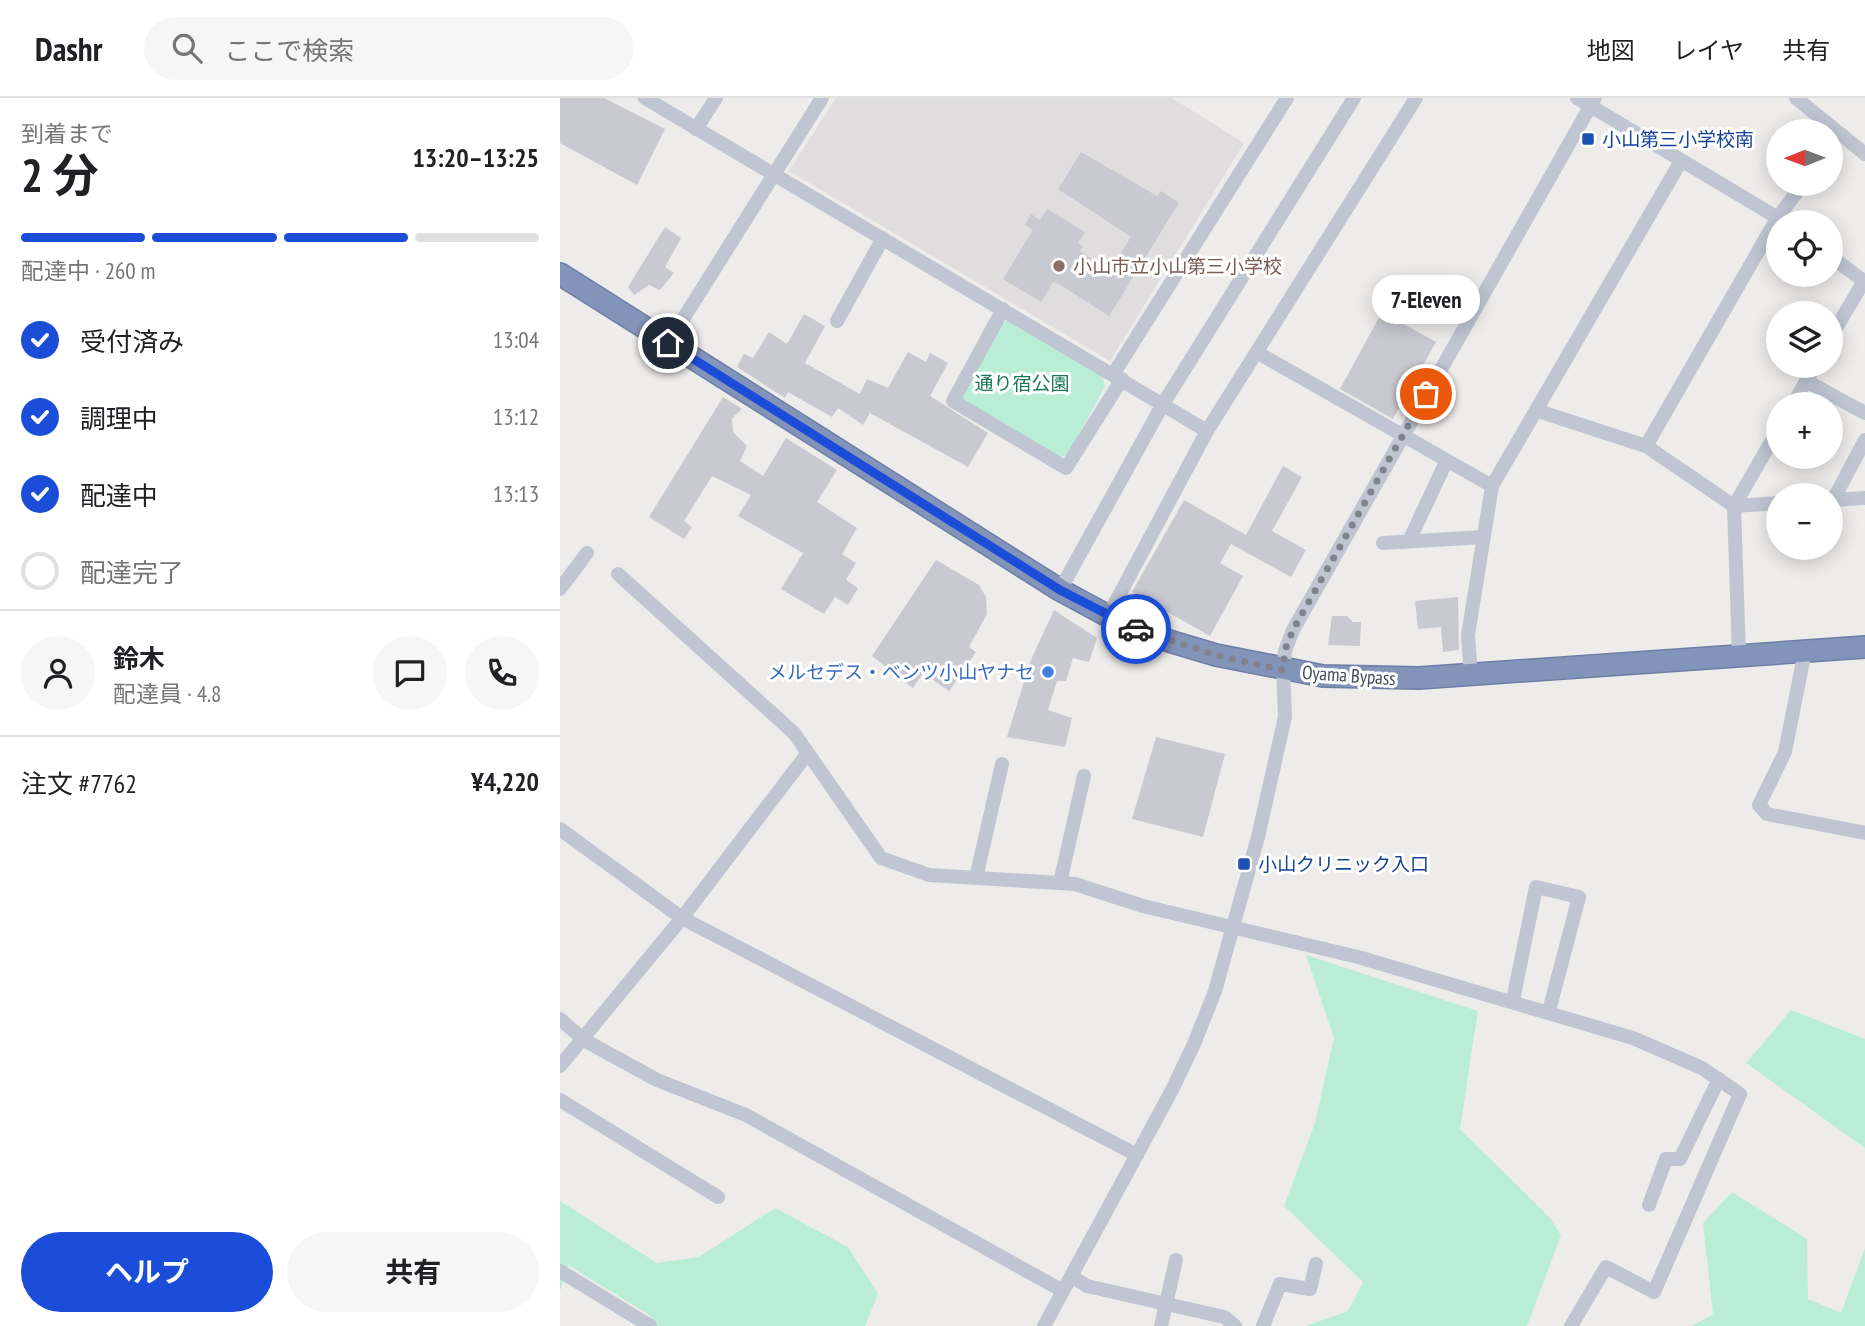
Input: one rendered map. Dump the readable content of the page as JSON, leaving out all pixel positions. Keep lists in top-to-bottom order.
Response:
{
  "streets": {
    "highway": ["Oyama Bypass"]
  },
  "parks": ["通り宿公園"],
  "places": {
    "transit": ["小山第三小学校南", "小山クリニック入口"],
    "other": ["小山市立小山第三小学校", "7-Eleven", "メルセデス・ベンツ小山ヤナセ"]
  },
  "north": "left",
  "page": {
    "header": "Dashr",
    "search": "ここで検索",
    "nav": ["地図", "レイヤ", "共有"],
    "heading": ["2 分", "到着まで", "13:20–13:25"],
    "panel": [
      "鈴木",
      "配達員 · 4.8",
      "注文 #7762",
      "¥4,220"
    ],
    "map_buttons": ["+", "−"],
    "bar": "配達中 · 260 m",
    "bubble": "7-Eleven",
    "list": [
      ["受付済み", "13:04"],
      ["調理中", "13:12"],
      ["配達中", "13:13"],
      "配達完了"
    ],
    "buttons": ["ヘルプ", "共有"]
  }
}
